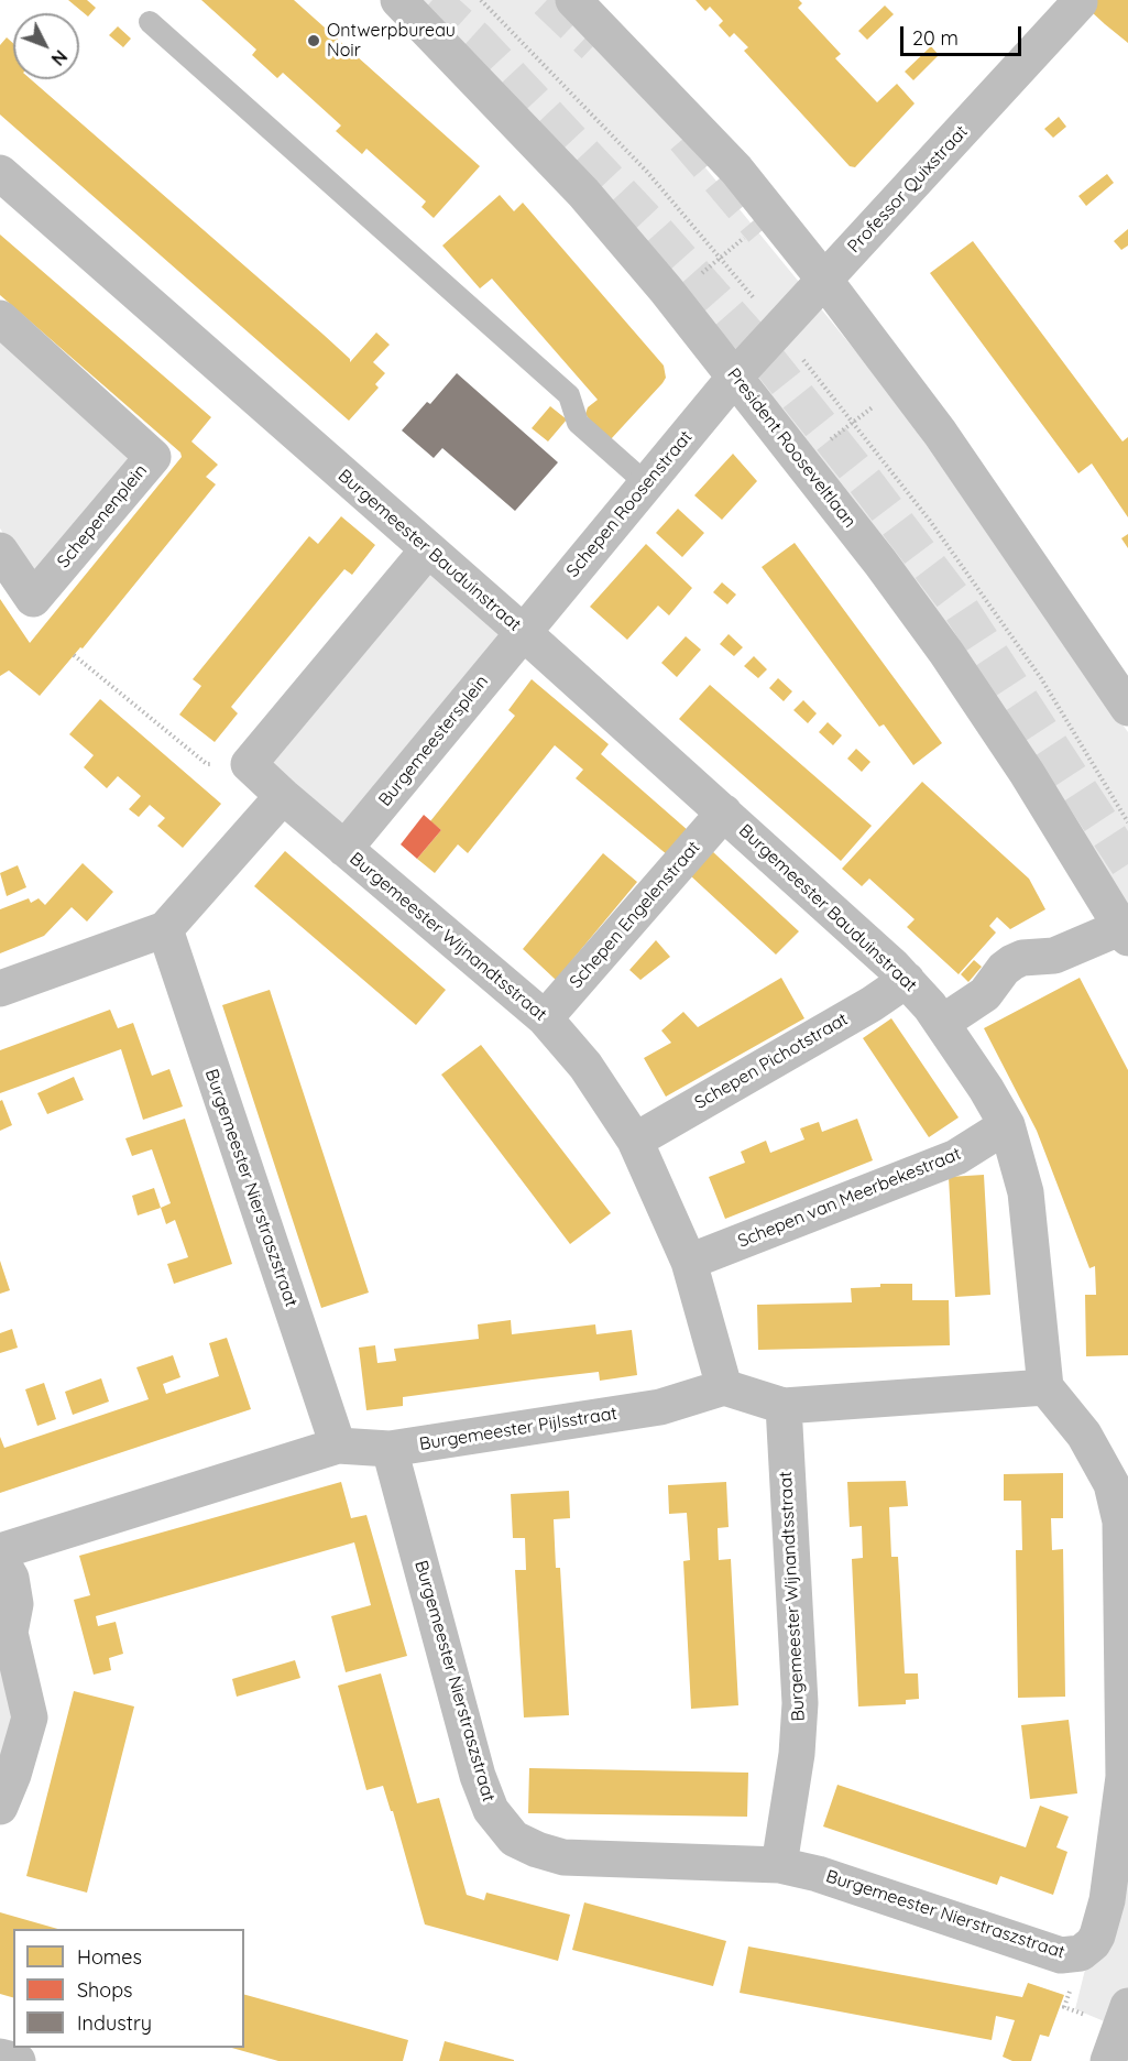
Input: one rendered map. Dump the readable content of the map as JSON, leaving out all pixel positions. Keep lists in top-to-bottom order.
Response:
{
  "streets": {
    "street": [
      "Professor Quixstraat",
      "President Rooseveltlaan",
      "Schepen Roosenstraat",
      "Schepenenplein",
      "Burgemeester Bauduinstraat",
      "Burgemeestersplein",
      "Schepen Engelenstraat",
      "Burgemeester Wijnandtsstraat",
      "Schepen Pichotstraat",
      "Burgemeester Nierstraszstraat",
      "Schepen van Meerbekestraat",
      "Burgemeester Pijlsstraat"
    ]
  },
  "crossings": [
    ["Professor Quixstraat", "President Rooseveltlaan"],
    ["Professor Quixstraat", "Schepen Roosenstraat"],
    ["President Rooseveltlaan", "Schepen Roosenstraat"],
    ["Schepen Roosenstraat", "Burgemeester Bauduinstraat"],
    ["Schepen Roosenstraat", "Burgemeestersplein"],
    ["Burgemeester Bauduinstraat", "Burgemeestersplein"],
    ["Burgemeester Bauduinstraat", "Schepen Engelenstraat"],
    ["Burgemeester Bauduinstraat", "Schepen Pichotstraat"],
    ["Burgemeester Bauduinstraat", "Schepen van Meerbekestraat"],
    ["Burgemeestersplein", "Burgemeester Wijnandtsstraat"],
    ["Schepen Engelenstraat", "Burgemeester Wijnandtsstraat"],
    ["Burgemeester Wijnandtsstraat", "Schepen Pichotstraat"],
    ["Burgemeester Wijnandtsstraat", "Burgemeester Nierstraszstraat"],
    ["Burgemeester Wijnandtsstraat", "Schepen van Meerbekestraat"],
    ["Burgemeester Wijnandtsstraat", "Burgemeester Pijlsstraat"],
    ["Burgemeester Nierstraszstraat", "Burgemeester Pijlsstraat"]
  ],
  "places": ["Ontwerpbureau Noir"],
  "legend": ["Homes", "Shops", "Industry"],
  "scale_bar": "20 m",
  "north": "bottom right"
}
